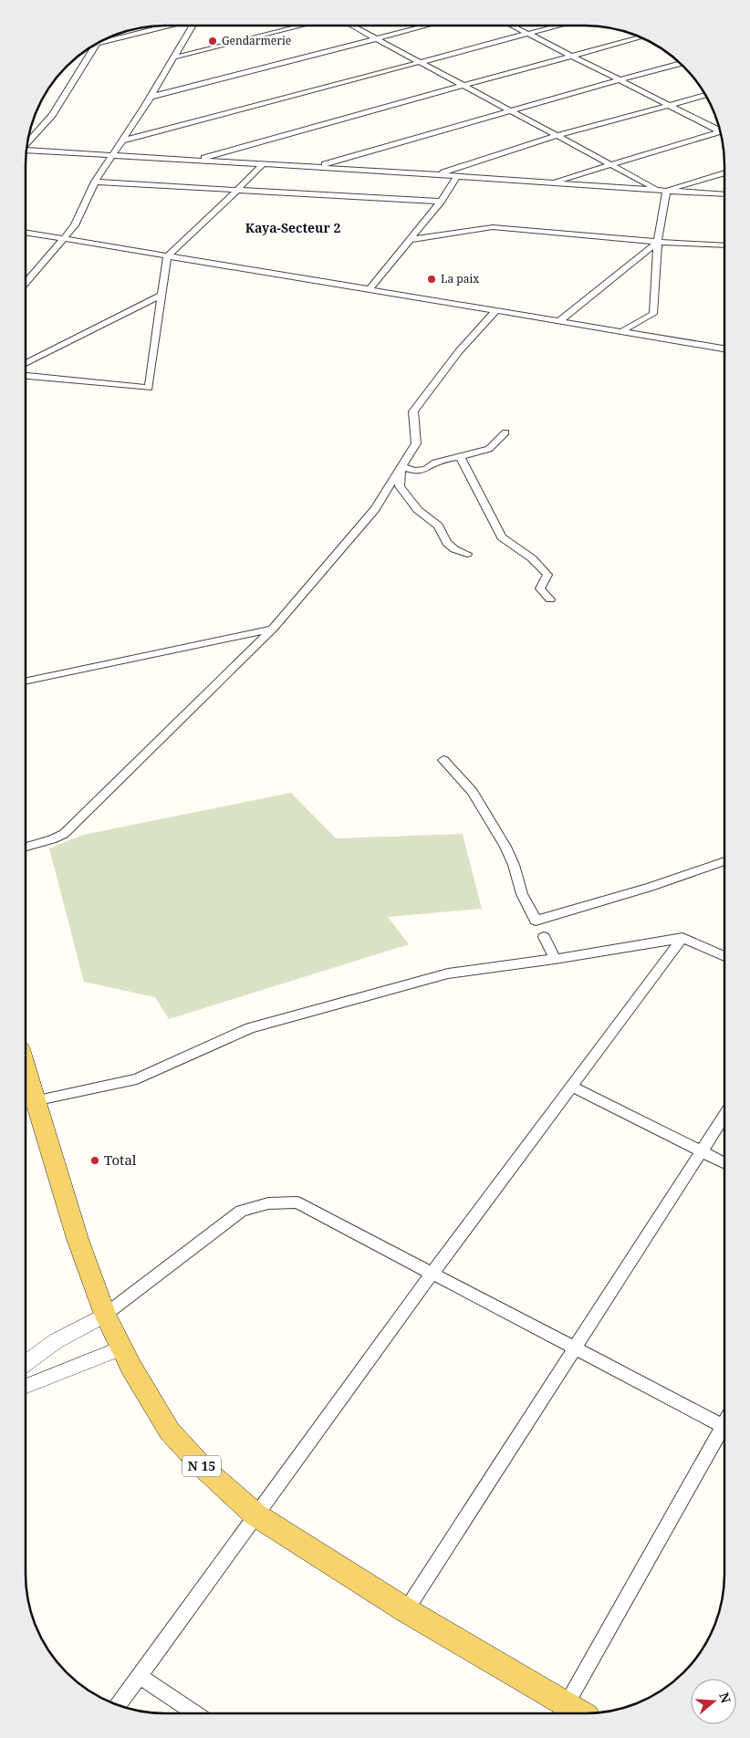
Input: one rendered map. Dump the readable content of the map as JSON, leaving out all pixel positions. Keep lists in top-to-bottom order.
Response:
{
  "streets": {
    "main road": ["N 15"]
  },
  "districts": ["Kaya-Secteur 2"],
  "places": ["Gendarmerie", "La paix", "Total"],
  "north": "right"
}
